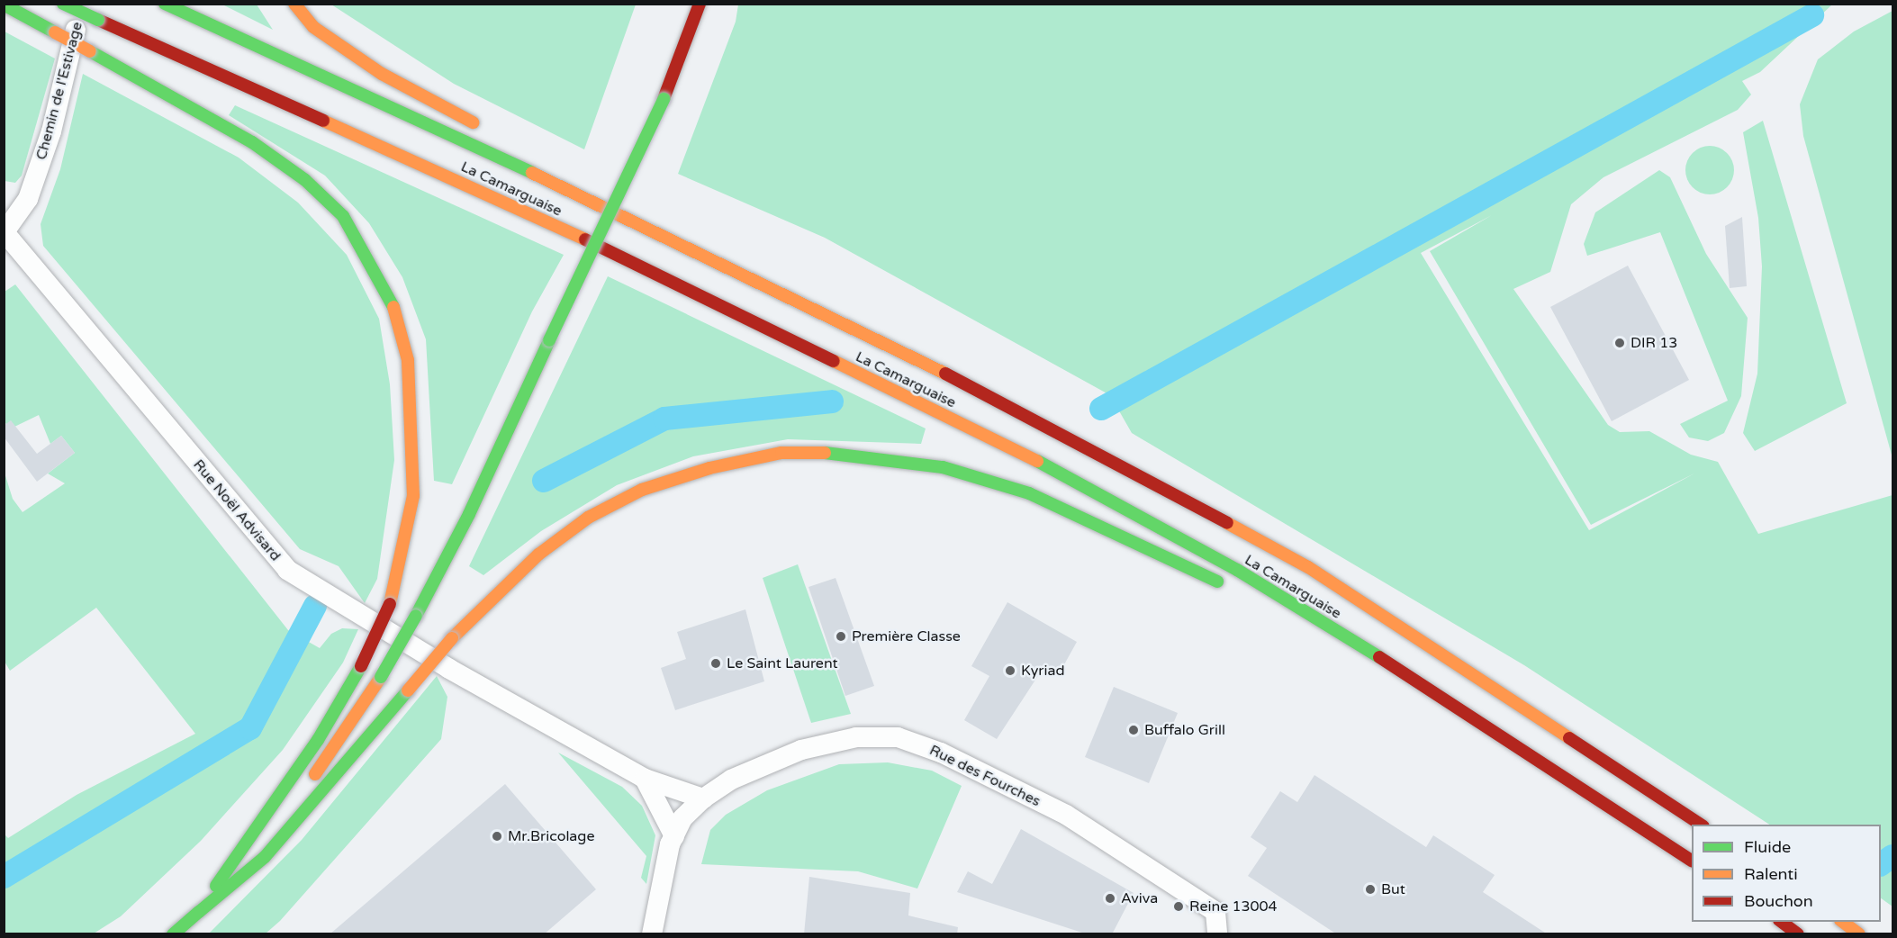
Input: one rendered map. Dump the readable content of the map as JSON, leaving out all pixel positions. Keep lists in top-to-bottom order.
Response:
{
  "streets": {
    "main road": ["La Camarguaise"],
    "street": ["Chemin de l'Estivage", "Rue Noël Advisard", "Rue des Fourches"]
  },
  "crossings": [
    ["Chemin de l'Estivage", "Rue Noël Advisard"],
    ["Rue Noël Advisard", "Rue des Fourches"]
  ],
  "places": [
    "DIR 13",
    "Première Classe",
    "Le Saint Laurent",
    "Kyriad",
    "Buffalo Grill",
    "Mr.Bricolage",
    "But",
    "Aviva",
    "Reine 13004"
  ],
  "legend": ["Fluide", "Ralenti", "Bouchon"]
}
